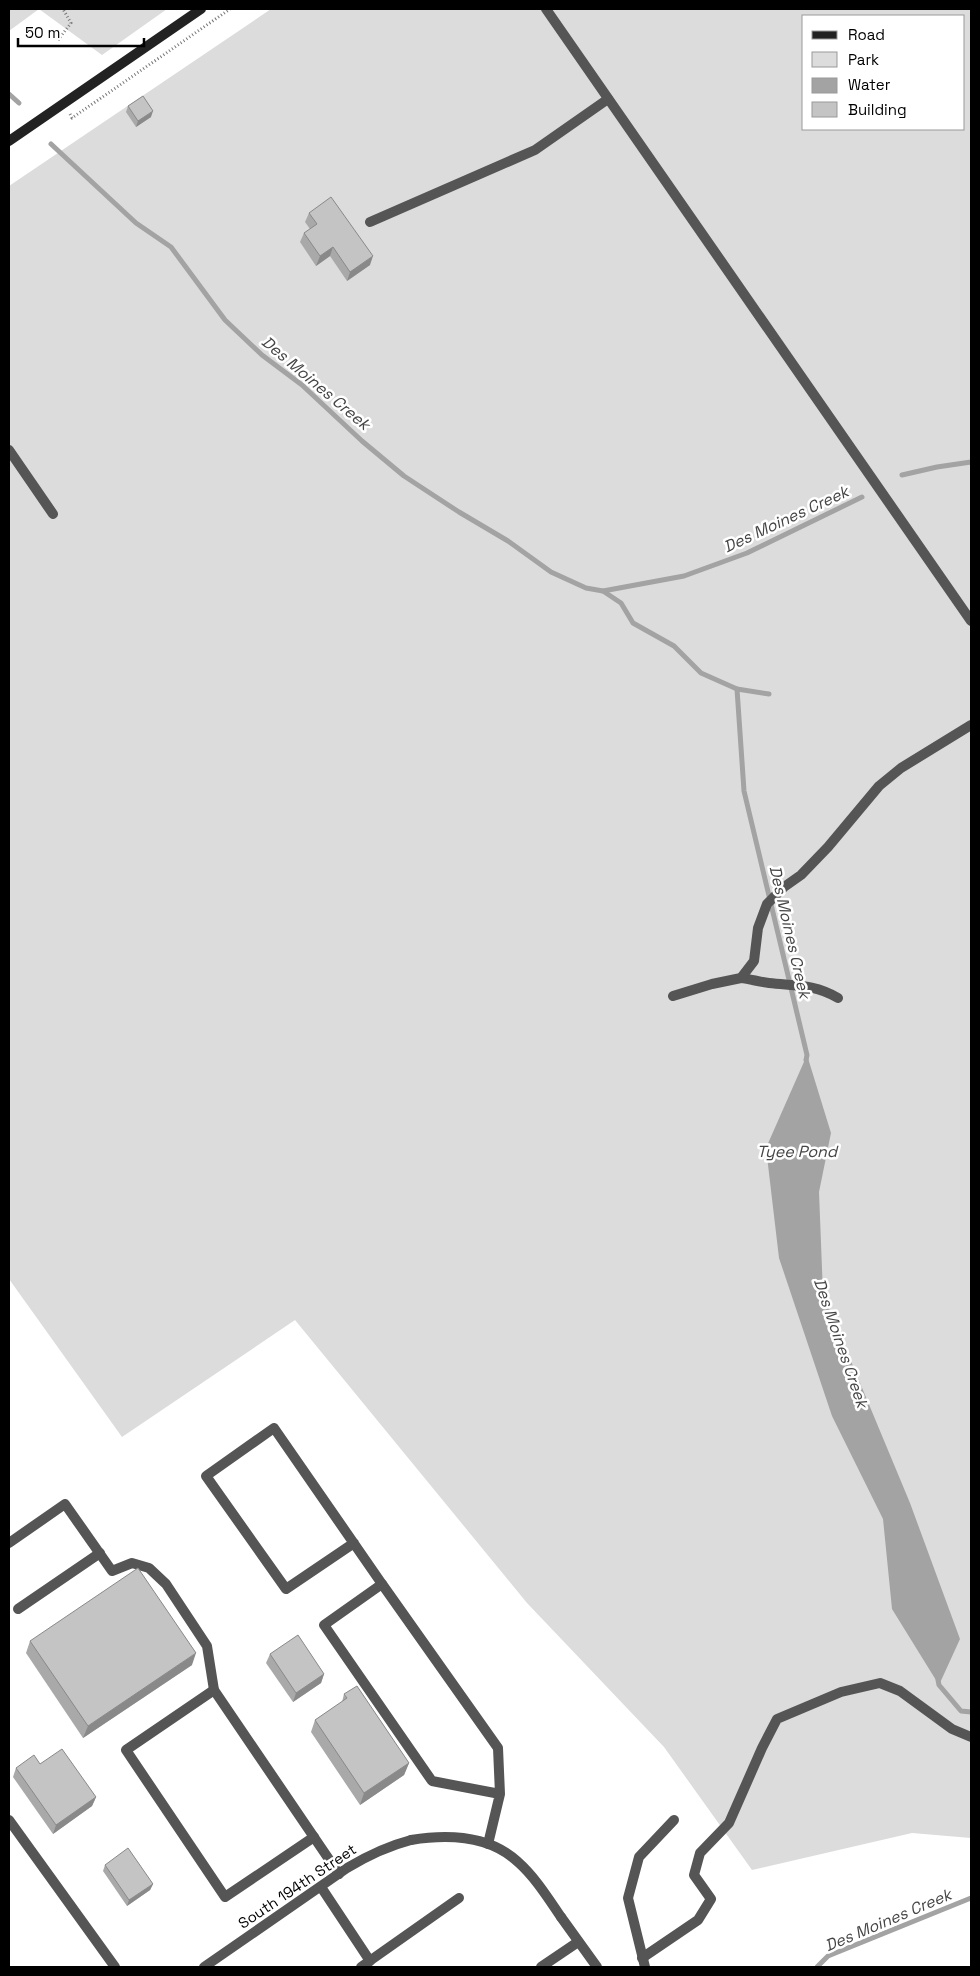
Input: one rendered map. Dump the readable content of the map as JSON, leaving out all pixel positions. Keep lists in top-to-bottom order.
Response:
{
  "streets": {
    "street": ["South 194th Street"]
  },
  "water": ["Des Moines Creek", "Tyee Pond"],
  "legend": [
    "Road",
    "Park",
    "Water",
    "Building"
  ],
  "scale_bar": "50 m"
}
